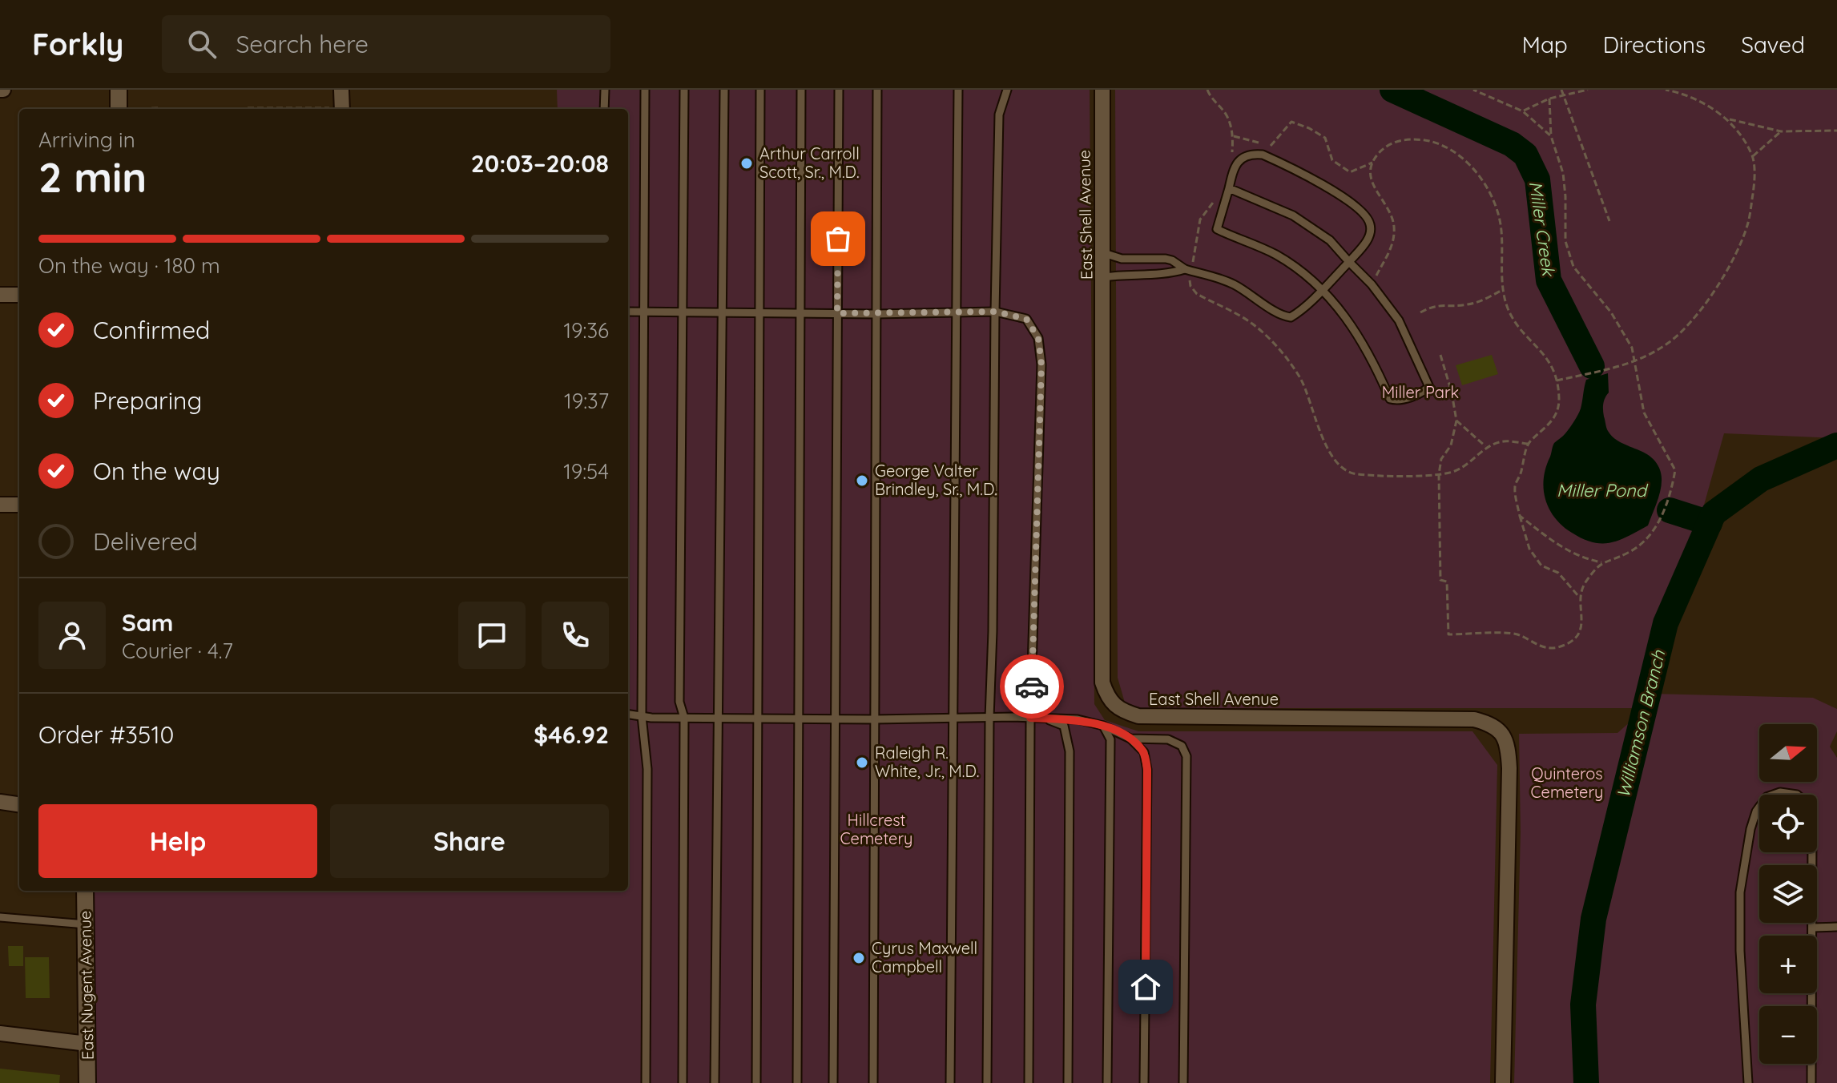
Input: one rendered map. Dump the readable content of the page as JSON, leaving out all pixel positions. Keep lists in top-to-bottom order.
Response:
{
  "streets": {
    "street": ["East Shell Avenue", "East Nugent Avenue"]
  },
  "water": ["Miller Creek", "Miller Pond", "Williamson Branch"],
  "parks": ["Miller Park", "Quinteros Cemetery", "Hillcrest Cemetery"],
  "places": [
    "Arthur Carroll Scott, Sr., M.D.",
    "George Valter Brindley, Sr., M.D.",
    "Raleigh R. White, Jr., M.D.",
    "Cyrus Maxwell Campbell"
  ],
  "north": "right",
  "page": {
    "header": "Forkly",
    "search": "Search here",
    "nav": ["Map", "Directions", "Saved"],
    "heading": ["2 min", "Arriving in", "20:03–20:08"],
    "panel": [
      "Sam",
      "Courier · 4.7",
      "Order #3510",
      "$46.92"
    ],
    "bar": "On the way · 180 m",
    "list": [
      ["Confirmed", "19:36"],
      ["Preparing", "19:37"],
      ["On the way", "19:54"],
      "Delivered"
    ],
    "map_buttons": ["+", "−"],
    "buttons": ["Help", "Share"]
  }
}
